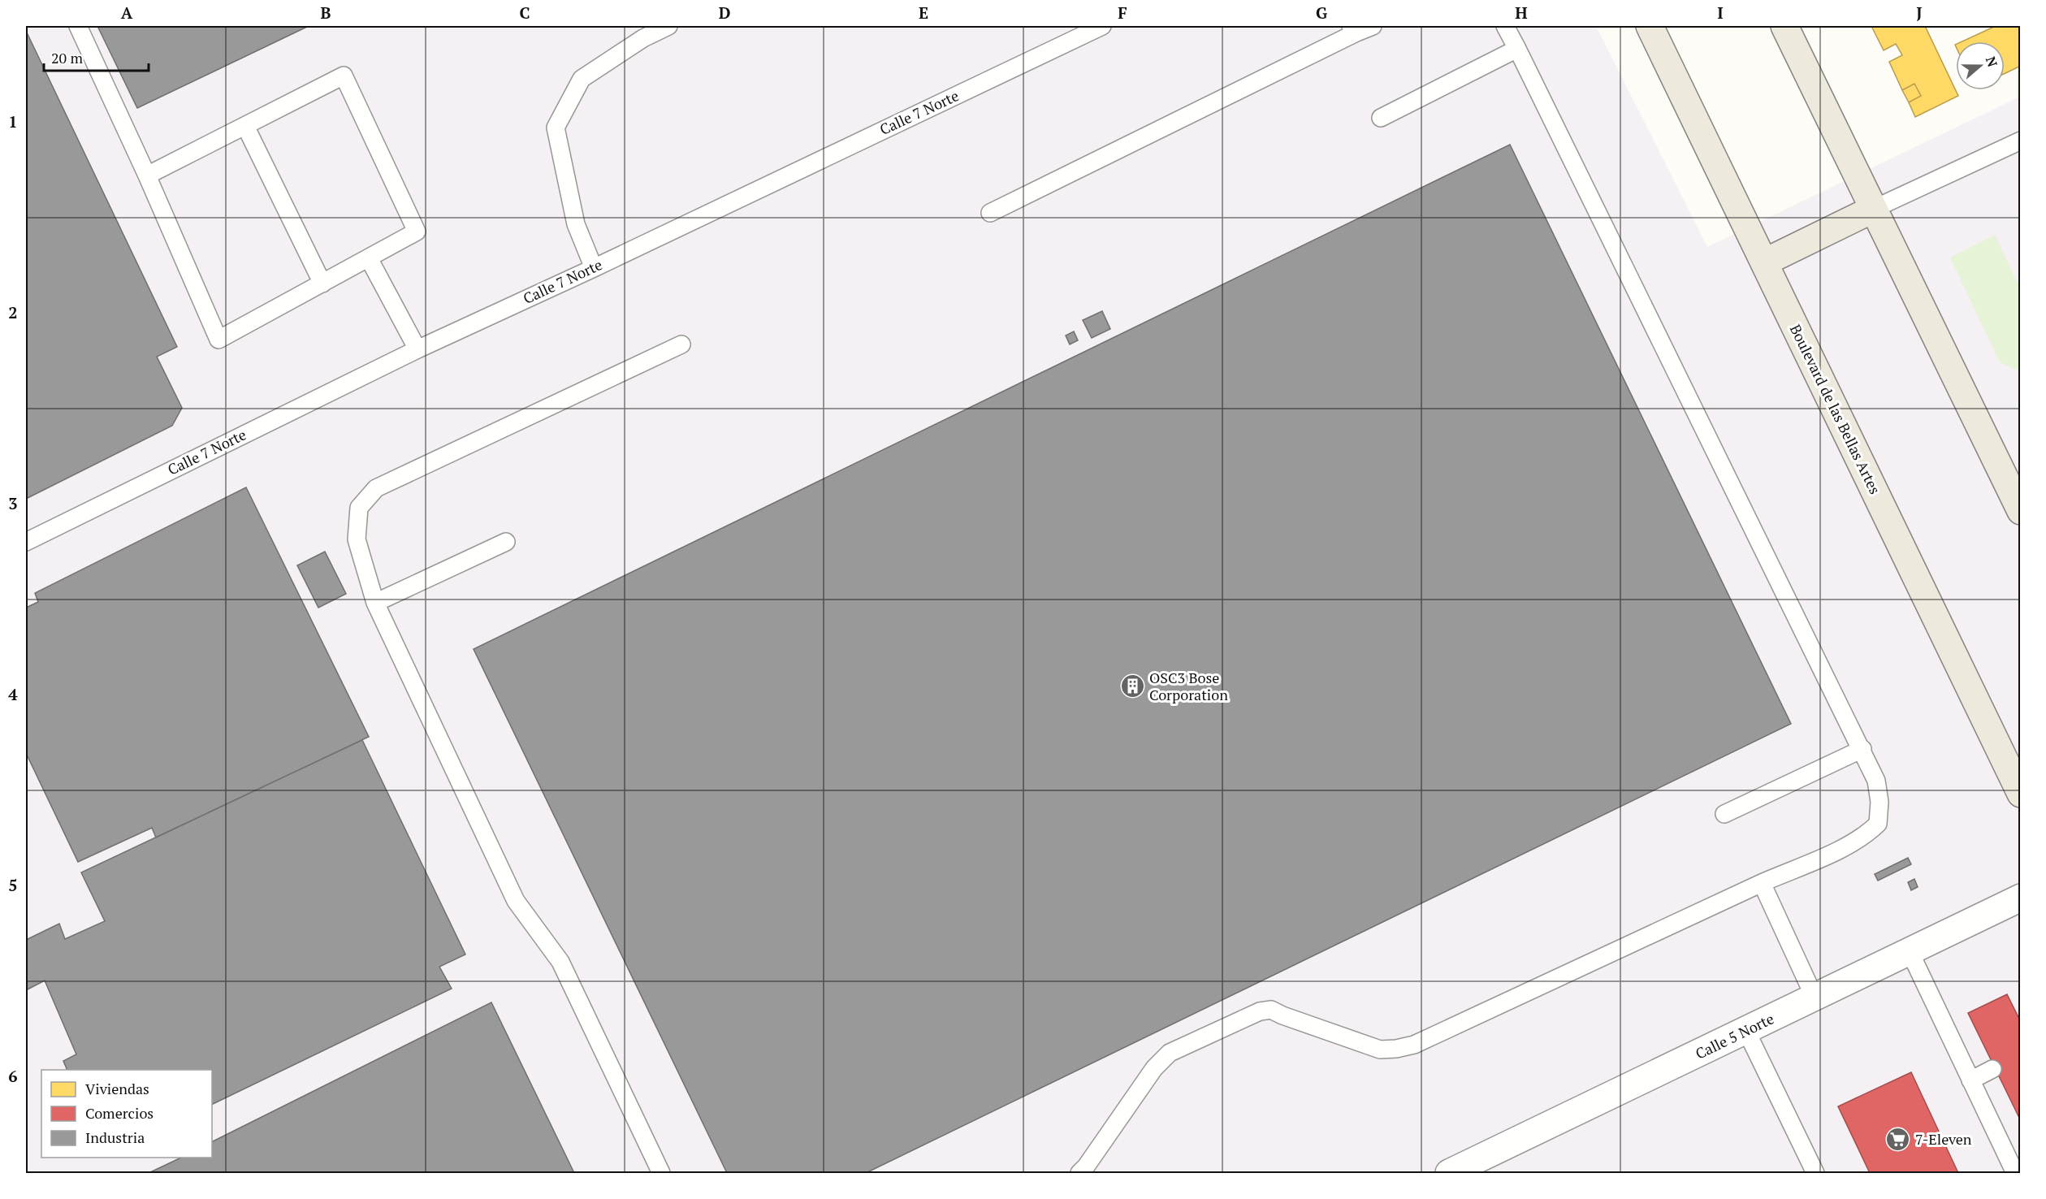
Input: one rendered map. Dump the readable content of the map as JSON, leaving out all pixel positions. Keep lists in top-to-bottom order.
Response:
{
  "streets": {
    "main road": ["Boulevard de las Bellas Artes"],
    "street": ["Calle 5 Norte"],
    "lane": ["Calle 7 Norte"]
  },
  "places": {
    "building": ["OSC3 Bose Corporation"],
    "supermarket": ["7-Eleven"]
  },
  "legend": ["Viviendas", "Comercios", "Industria"],
  "scale_bar": "20 m",
  "north": "right",
  "grid": {
    "columns": [
      "A",
      "B",
      "C",
      "D",
      "E",
      "F",
      "G",
      "H",
      "I",
      "J"
    ],
    "rows": [
      "1",
      "2",
      "3",
      "4",
      "5",
      "6"
    ]
  }
}
